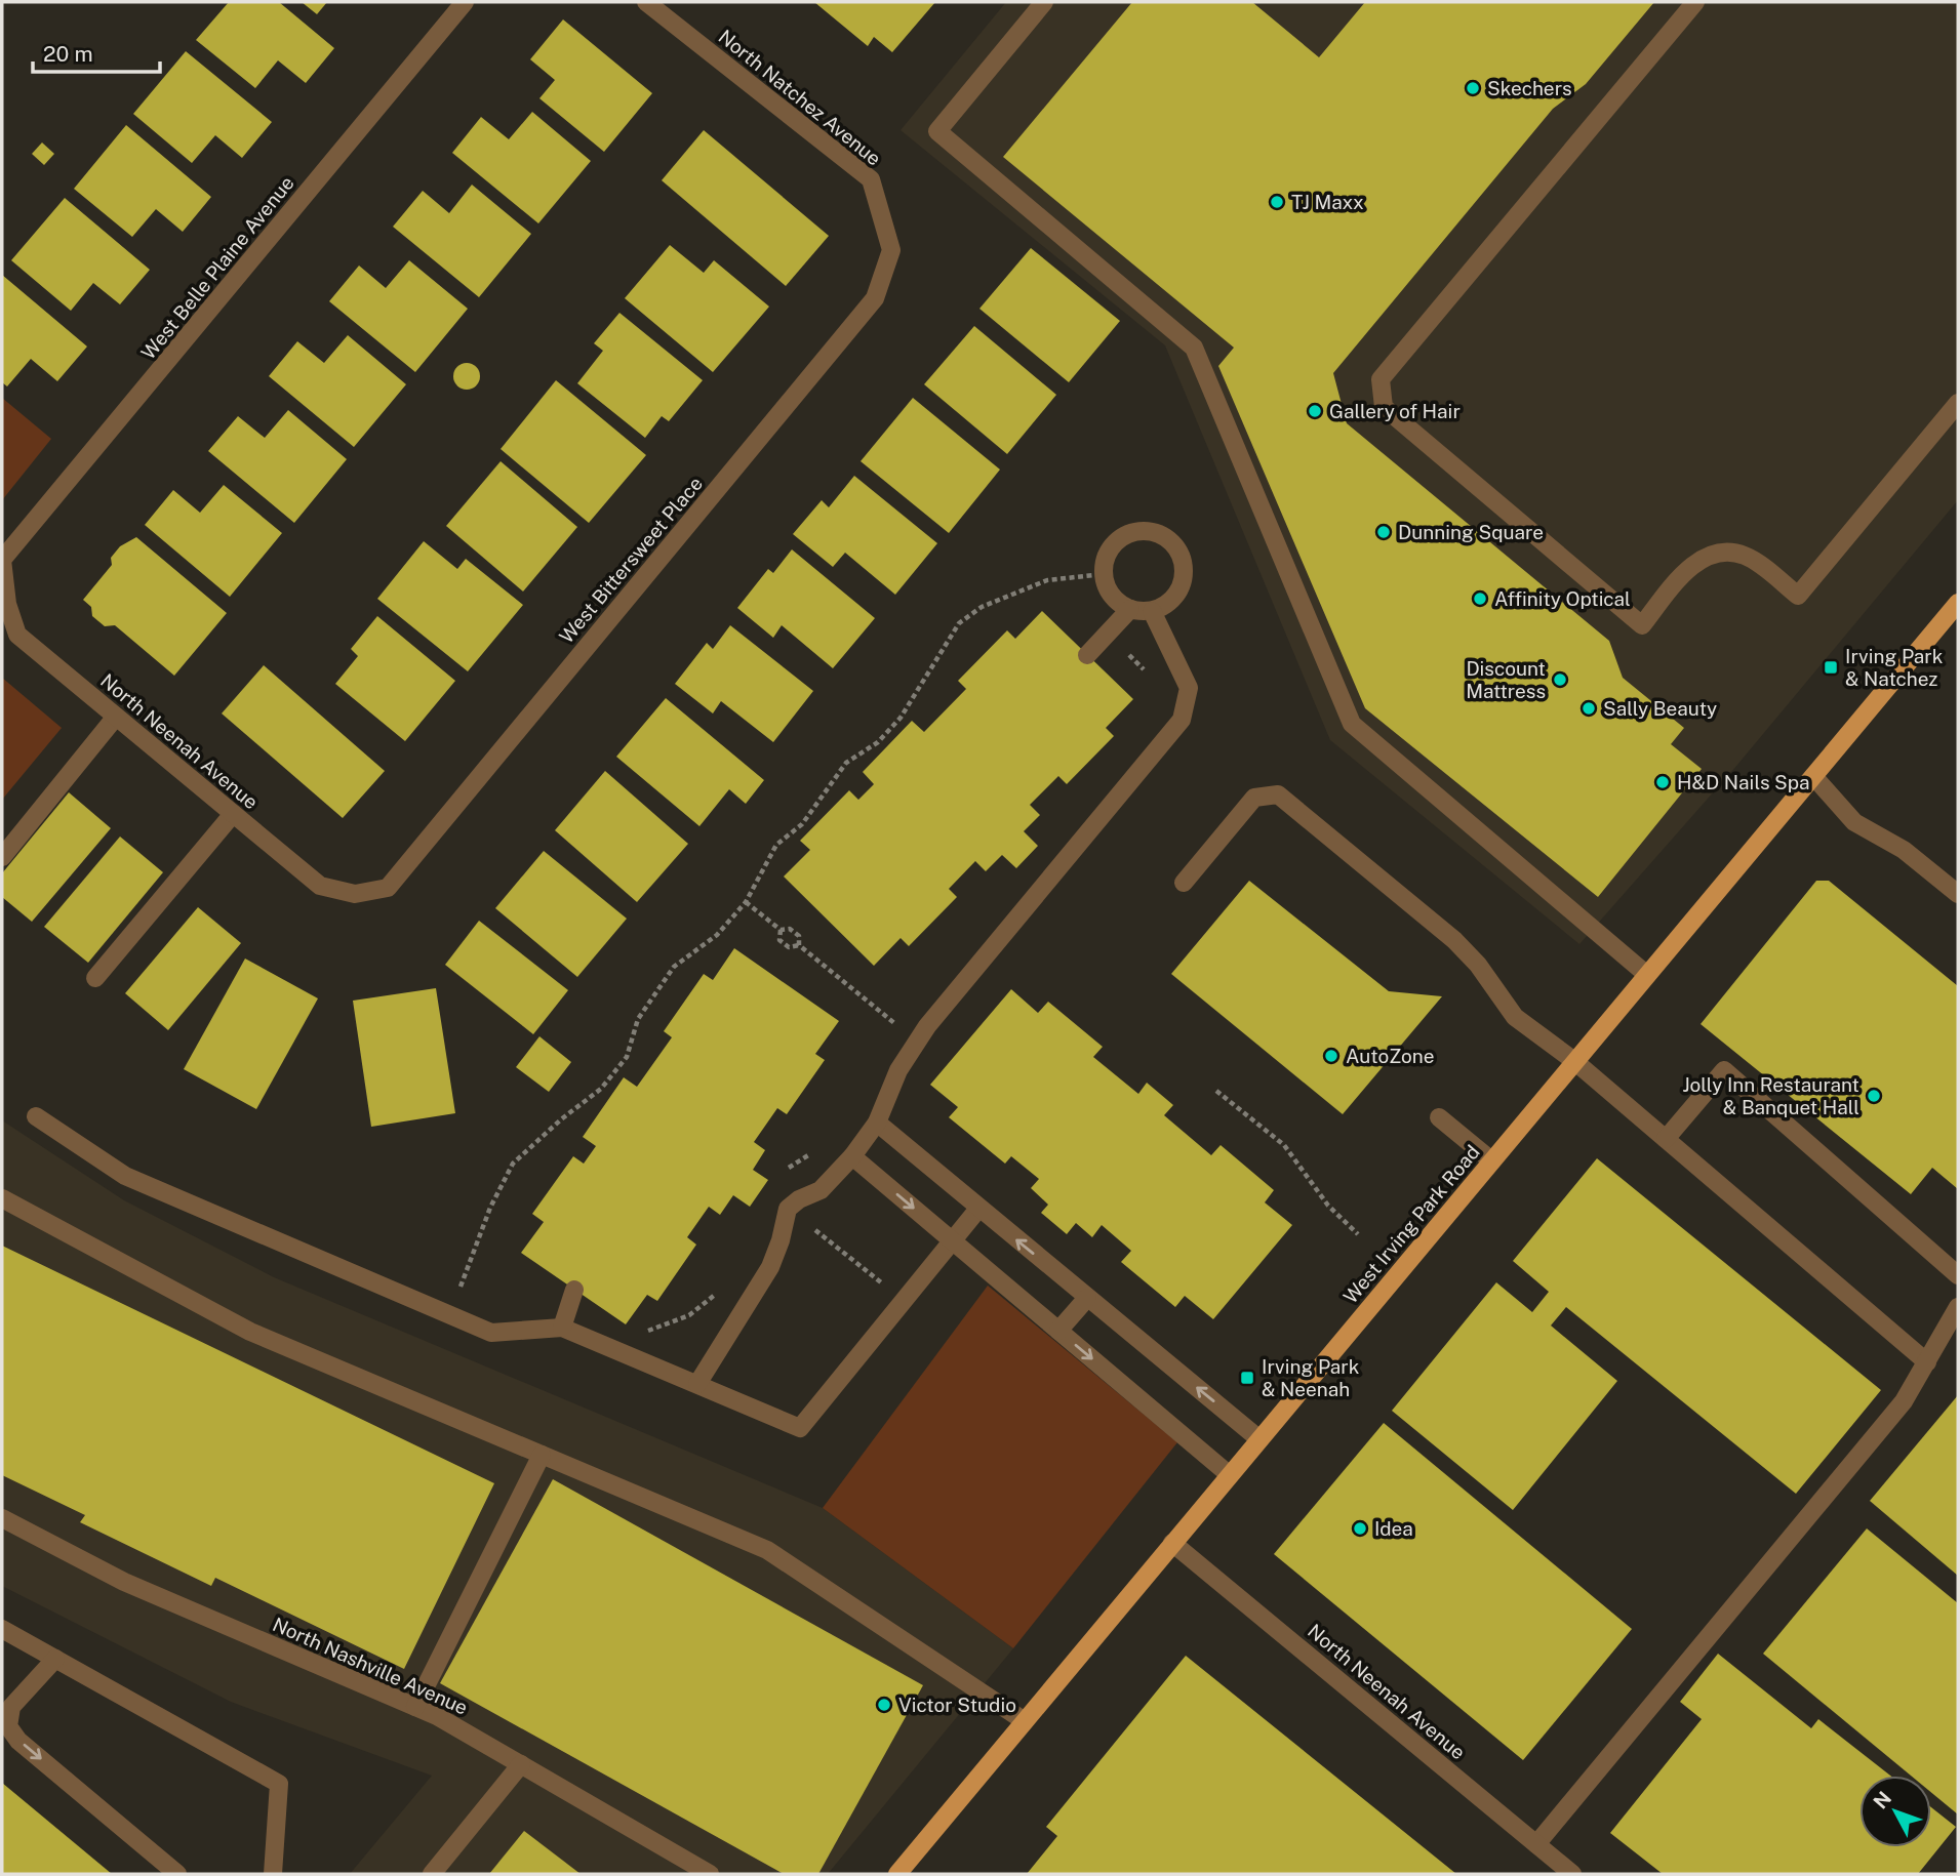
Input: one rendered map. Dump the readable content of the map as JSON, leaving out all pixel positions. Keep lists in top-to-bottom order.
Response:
{
  "streets": {
    "main road": ["West Irving Park Road"],
    "street": [
      "North Natchez Avenue",
      "West Belle Plaine Avenue",
      "West Bittersweet Place",
      "North Neenah Avenue",
      "North Nashville Avenue"
    ]
  },
  "crossings": [
    ["North Natchez Avenue", "West Bittersweet Place"],
    ["West Belle Plaine Avenue", "North Neenah Avenue"],
    ["West Bittersweet Place", "North Neenah Avenue"],
    ["North Neenah Avenue", "West Irving Park Road"]
  ],
  "places": {
    "other": [
      "Skechers",
      "TJ Maxx",
      "Gallery of Hair",
      "Dunning Square",
      "Affinity Optical",
      "Discount Mattress",
      "Sally Beauty",
      "H&D Nails Spa",
      "AutoZone",
      "Jolly Inn Restaurant & Banquet Hall",
      "Idea",
      "Victor Studio"
    ],
    "transit": ["Irving Park & Natchez", "Irving Park & Neenah"]
  },
  "scale_bar": "20 m",
  "north": "top left"
}
